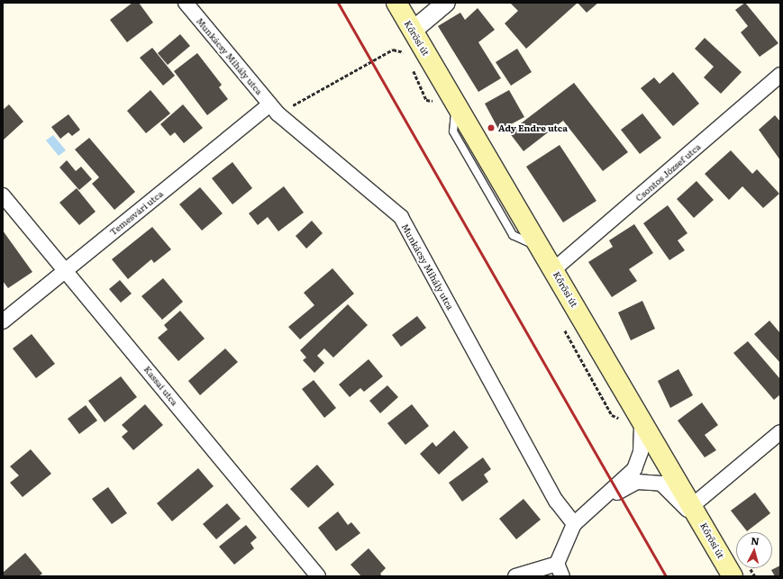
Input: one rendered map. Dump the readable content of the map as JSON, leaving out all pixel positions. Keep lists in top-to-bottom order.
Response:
{
  "streets": {
    "main road": ["Kőrösi út"],
    "street": [
      "Munkácsy Mihály utca",
      "Csontos József utca",
      "Temesvári utca",
      "Kassai utca"
    ]
  },
  "crossings": [
    ["Kőrösi út", "Csontos József utca"],
    ["Munkácsy Mihály utca", "Temesvári utca"],
    ["Temesvári utca", "Kassai utca"]
  ],
  "places": ["Ady Endre utca"],
  "north": "top"
}
